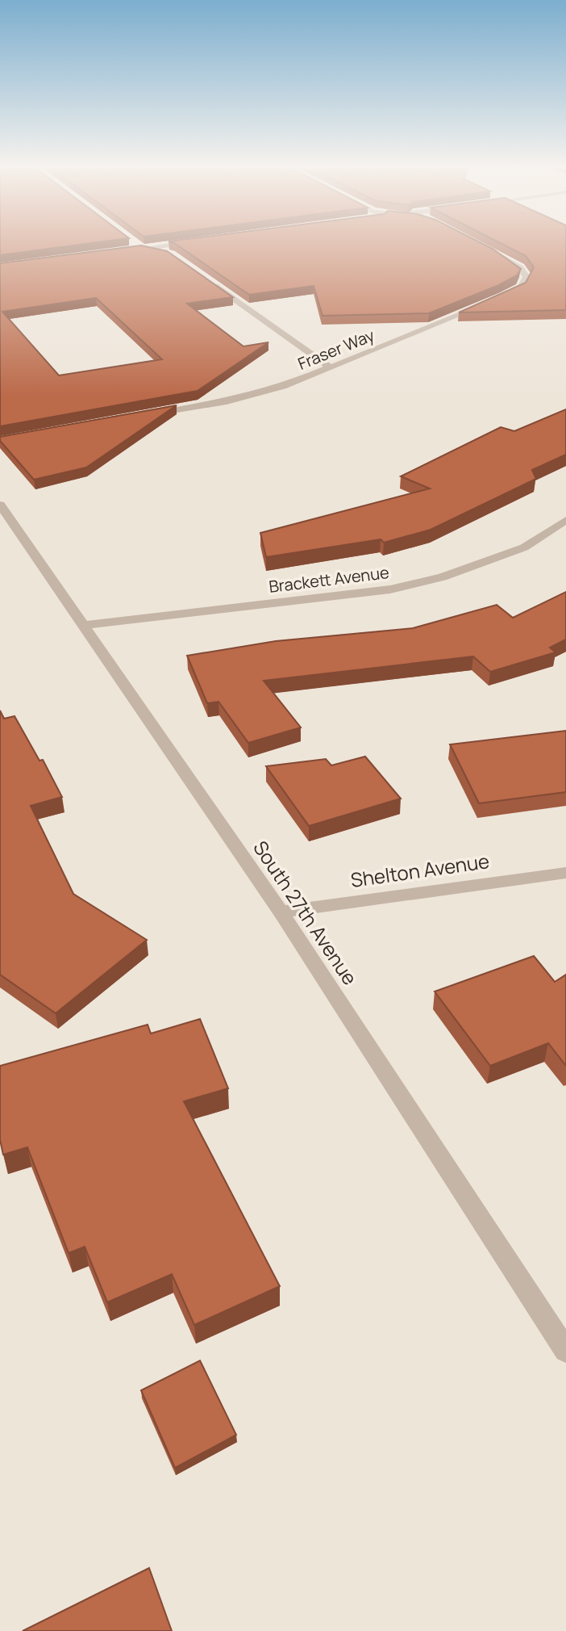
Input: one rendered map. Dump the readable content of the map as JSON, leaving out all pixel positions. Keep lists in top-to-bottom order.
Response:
{
  "streets": {
    "street": [
      "Fraser Way",
      "Brackett Avenue",
      "Shelton Avenue",
      "South 27th Avenue"
    ]
  },
  "crossings": [
    ["Brackett Avenue", "South 27th Avenue"],
    ["Shelton Avenue", "South 27th Avenue"]
  ]
}
